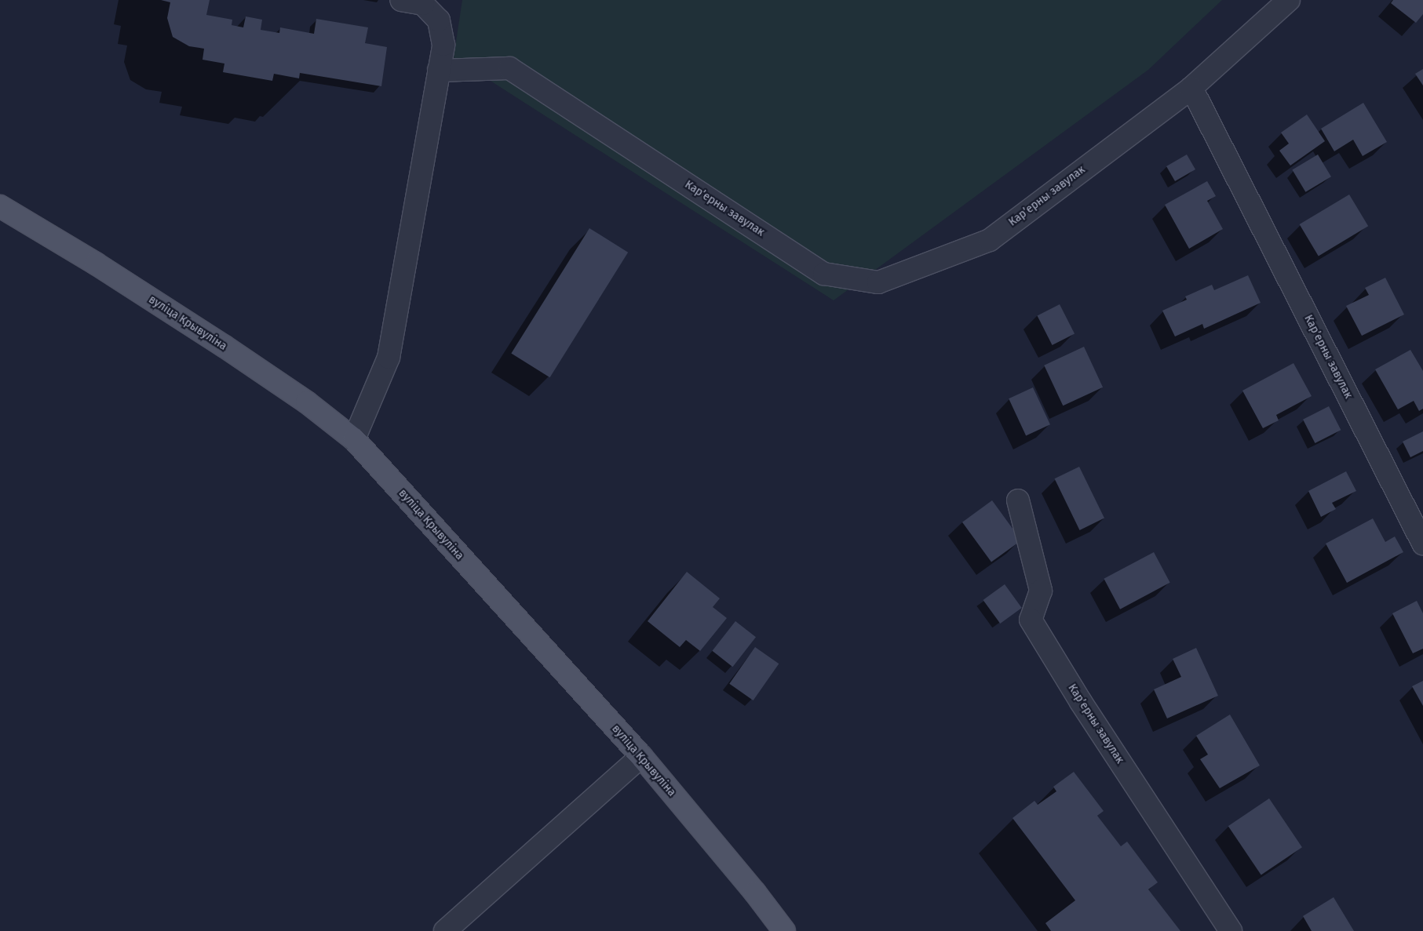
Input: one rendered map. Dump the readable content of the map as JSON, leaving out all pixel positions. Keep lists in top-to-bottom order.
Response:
{
  "streets": {
    "main road": ["вуліца Крывуліна"],
    "street": ["Карʼерны завулак"]
  }
}
